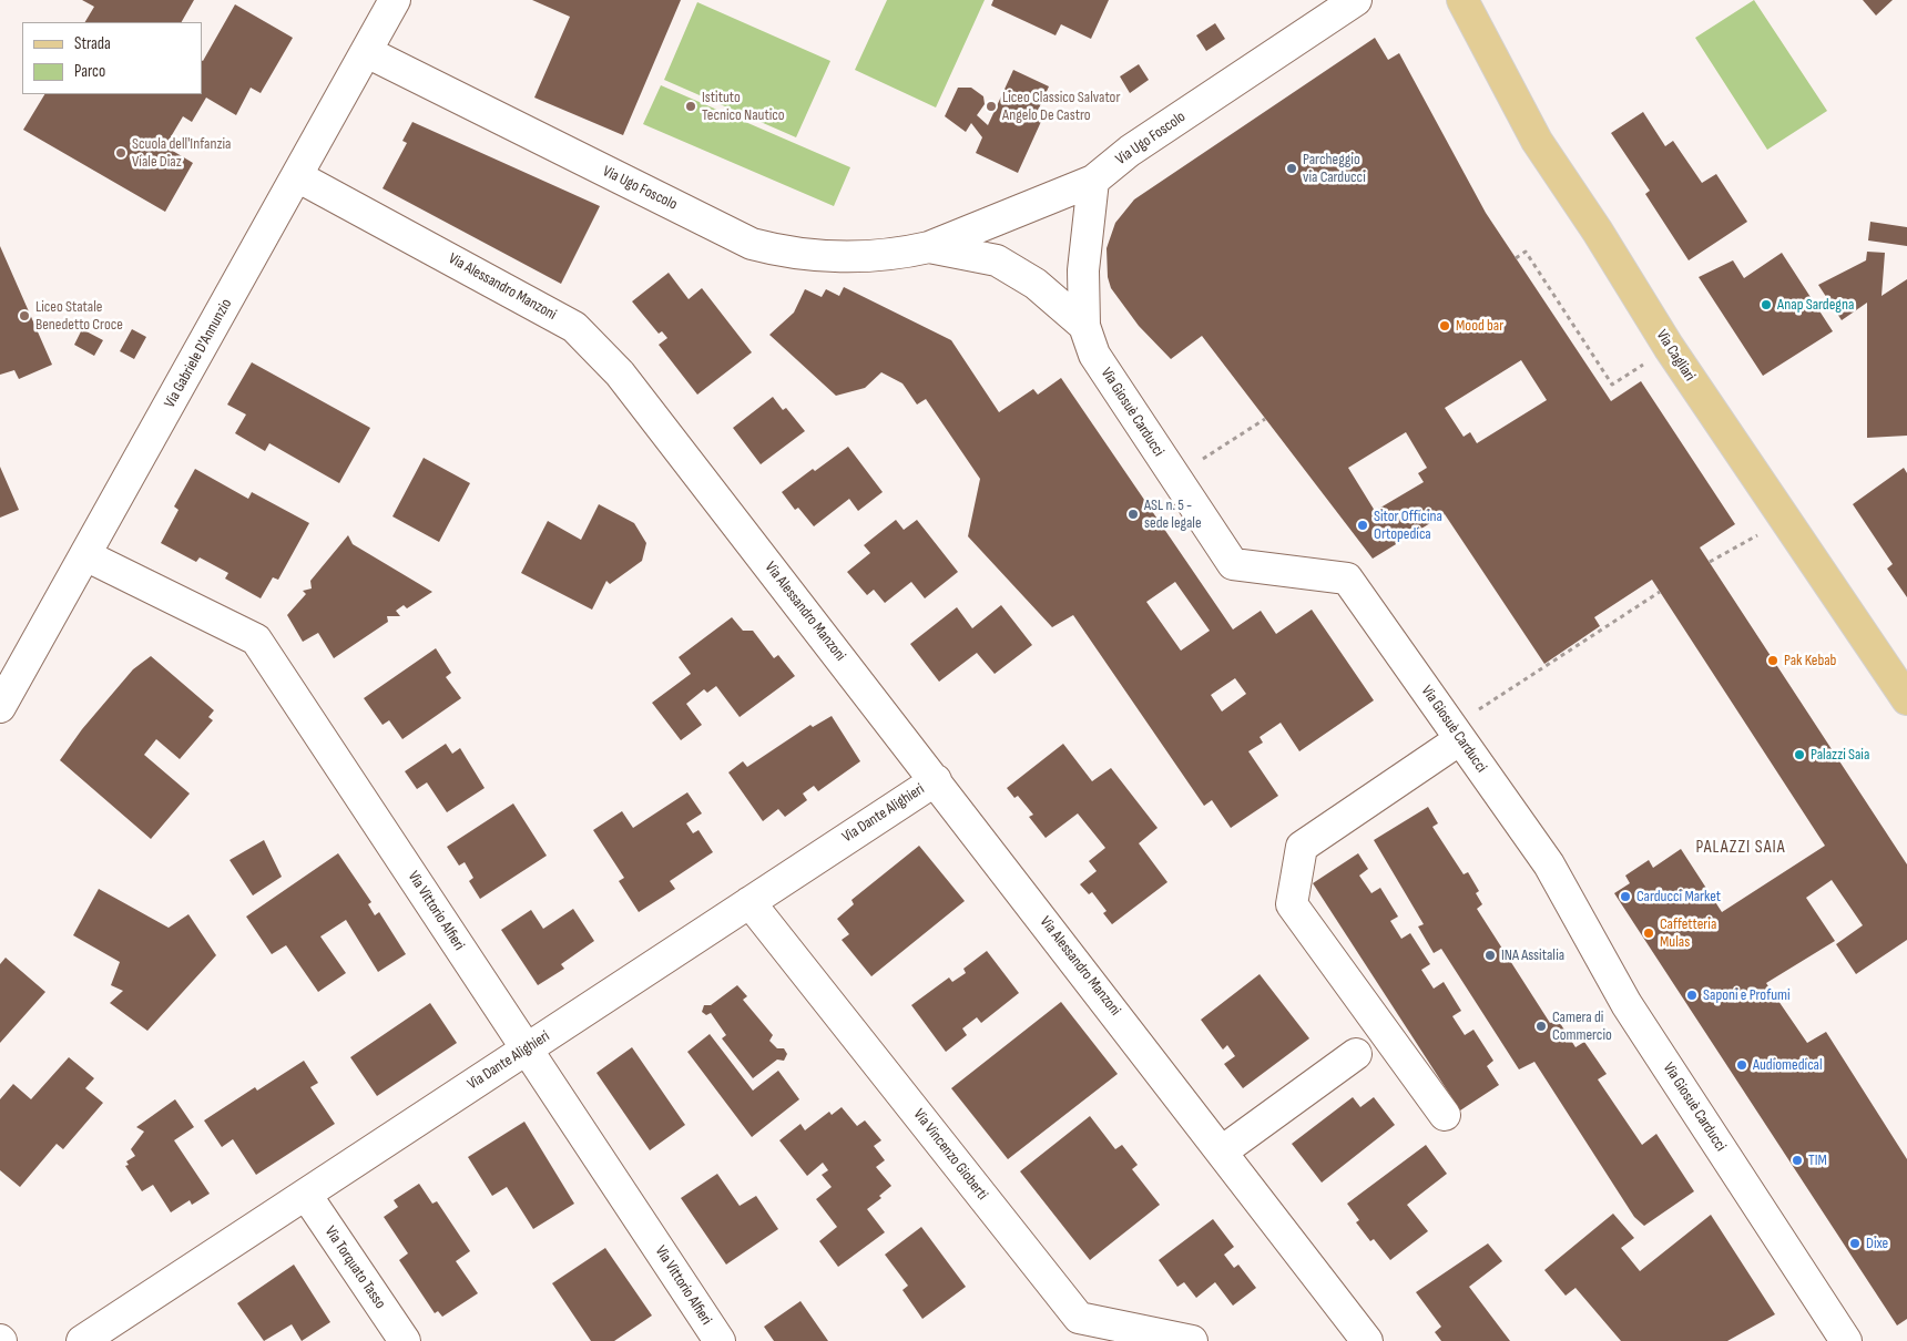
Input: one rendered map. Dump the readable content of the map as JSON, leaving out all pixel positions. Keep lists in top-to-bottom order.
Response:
{
  "streets": {
    "main road": ["Via Cagliari"],
    "street": [
      "Via Ugo Foscolo",
      "Via Alessandro Manzoni",
      "Via Gabriele D'Annunzio",
      "Via Giosuè Carducci",
      "Via Dante Alighieri",
      "Via Vittorio Alfieri",
      "Via Vincenzo Gioberti",
      "Via Torquato Tasso"
    ]
  },
  "crossings": [
    ["Via Ugo Foscolo", "Via Gabriele D'Annunzio"],
    ["Via Ugo Foscolo", "Via Giosuè Carducci"],
    ["Via Alessandro Manzoni", "Via Gabriele D'Annunzio"],
    ["Via Alessandro Manzoni", "Via Dante Alighieri"],
    ["Via Gabriele D'Annunzio", "Via Vittorio Alfieri"],
    ["Via Dante Alighieri", "Via Vittorio Alfieri"],
    ["Via Dante Alighieri", "Via Vincenzo Gioberti"],
    ["Via Dante Alighieri", "Via Torquato Tasso"]
  ],
  "districts": ["PALAZZI SAIA"],
  "places": [
    "Istituto Tecnico Nautico",
    "Liceo Classico Salvator Angelo De Castro",
    "Scuola dell'Infanzia Viale Diaz",
    "Parcheggio via Carducci",
    "Anap Sardegna",
    "Liceo Statale Benedetto Croce",
    "Mood bar",
    "ASL n. 5 - sede legale",
    "Sitor Officina Ortopedica",
    "Pak Kebab",
    "Palazzi Saia",
    "Carducci Market",
    "Caffetteria Mulas",
    "INA Assitalia",
    "Saponi e Profumi",
    "Camera di Commercio",
    "Audiomedical",
    "TIM",
    "Dixe"
  ],
  "legend": ["Strada", "Parco"]
}
